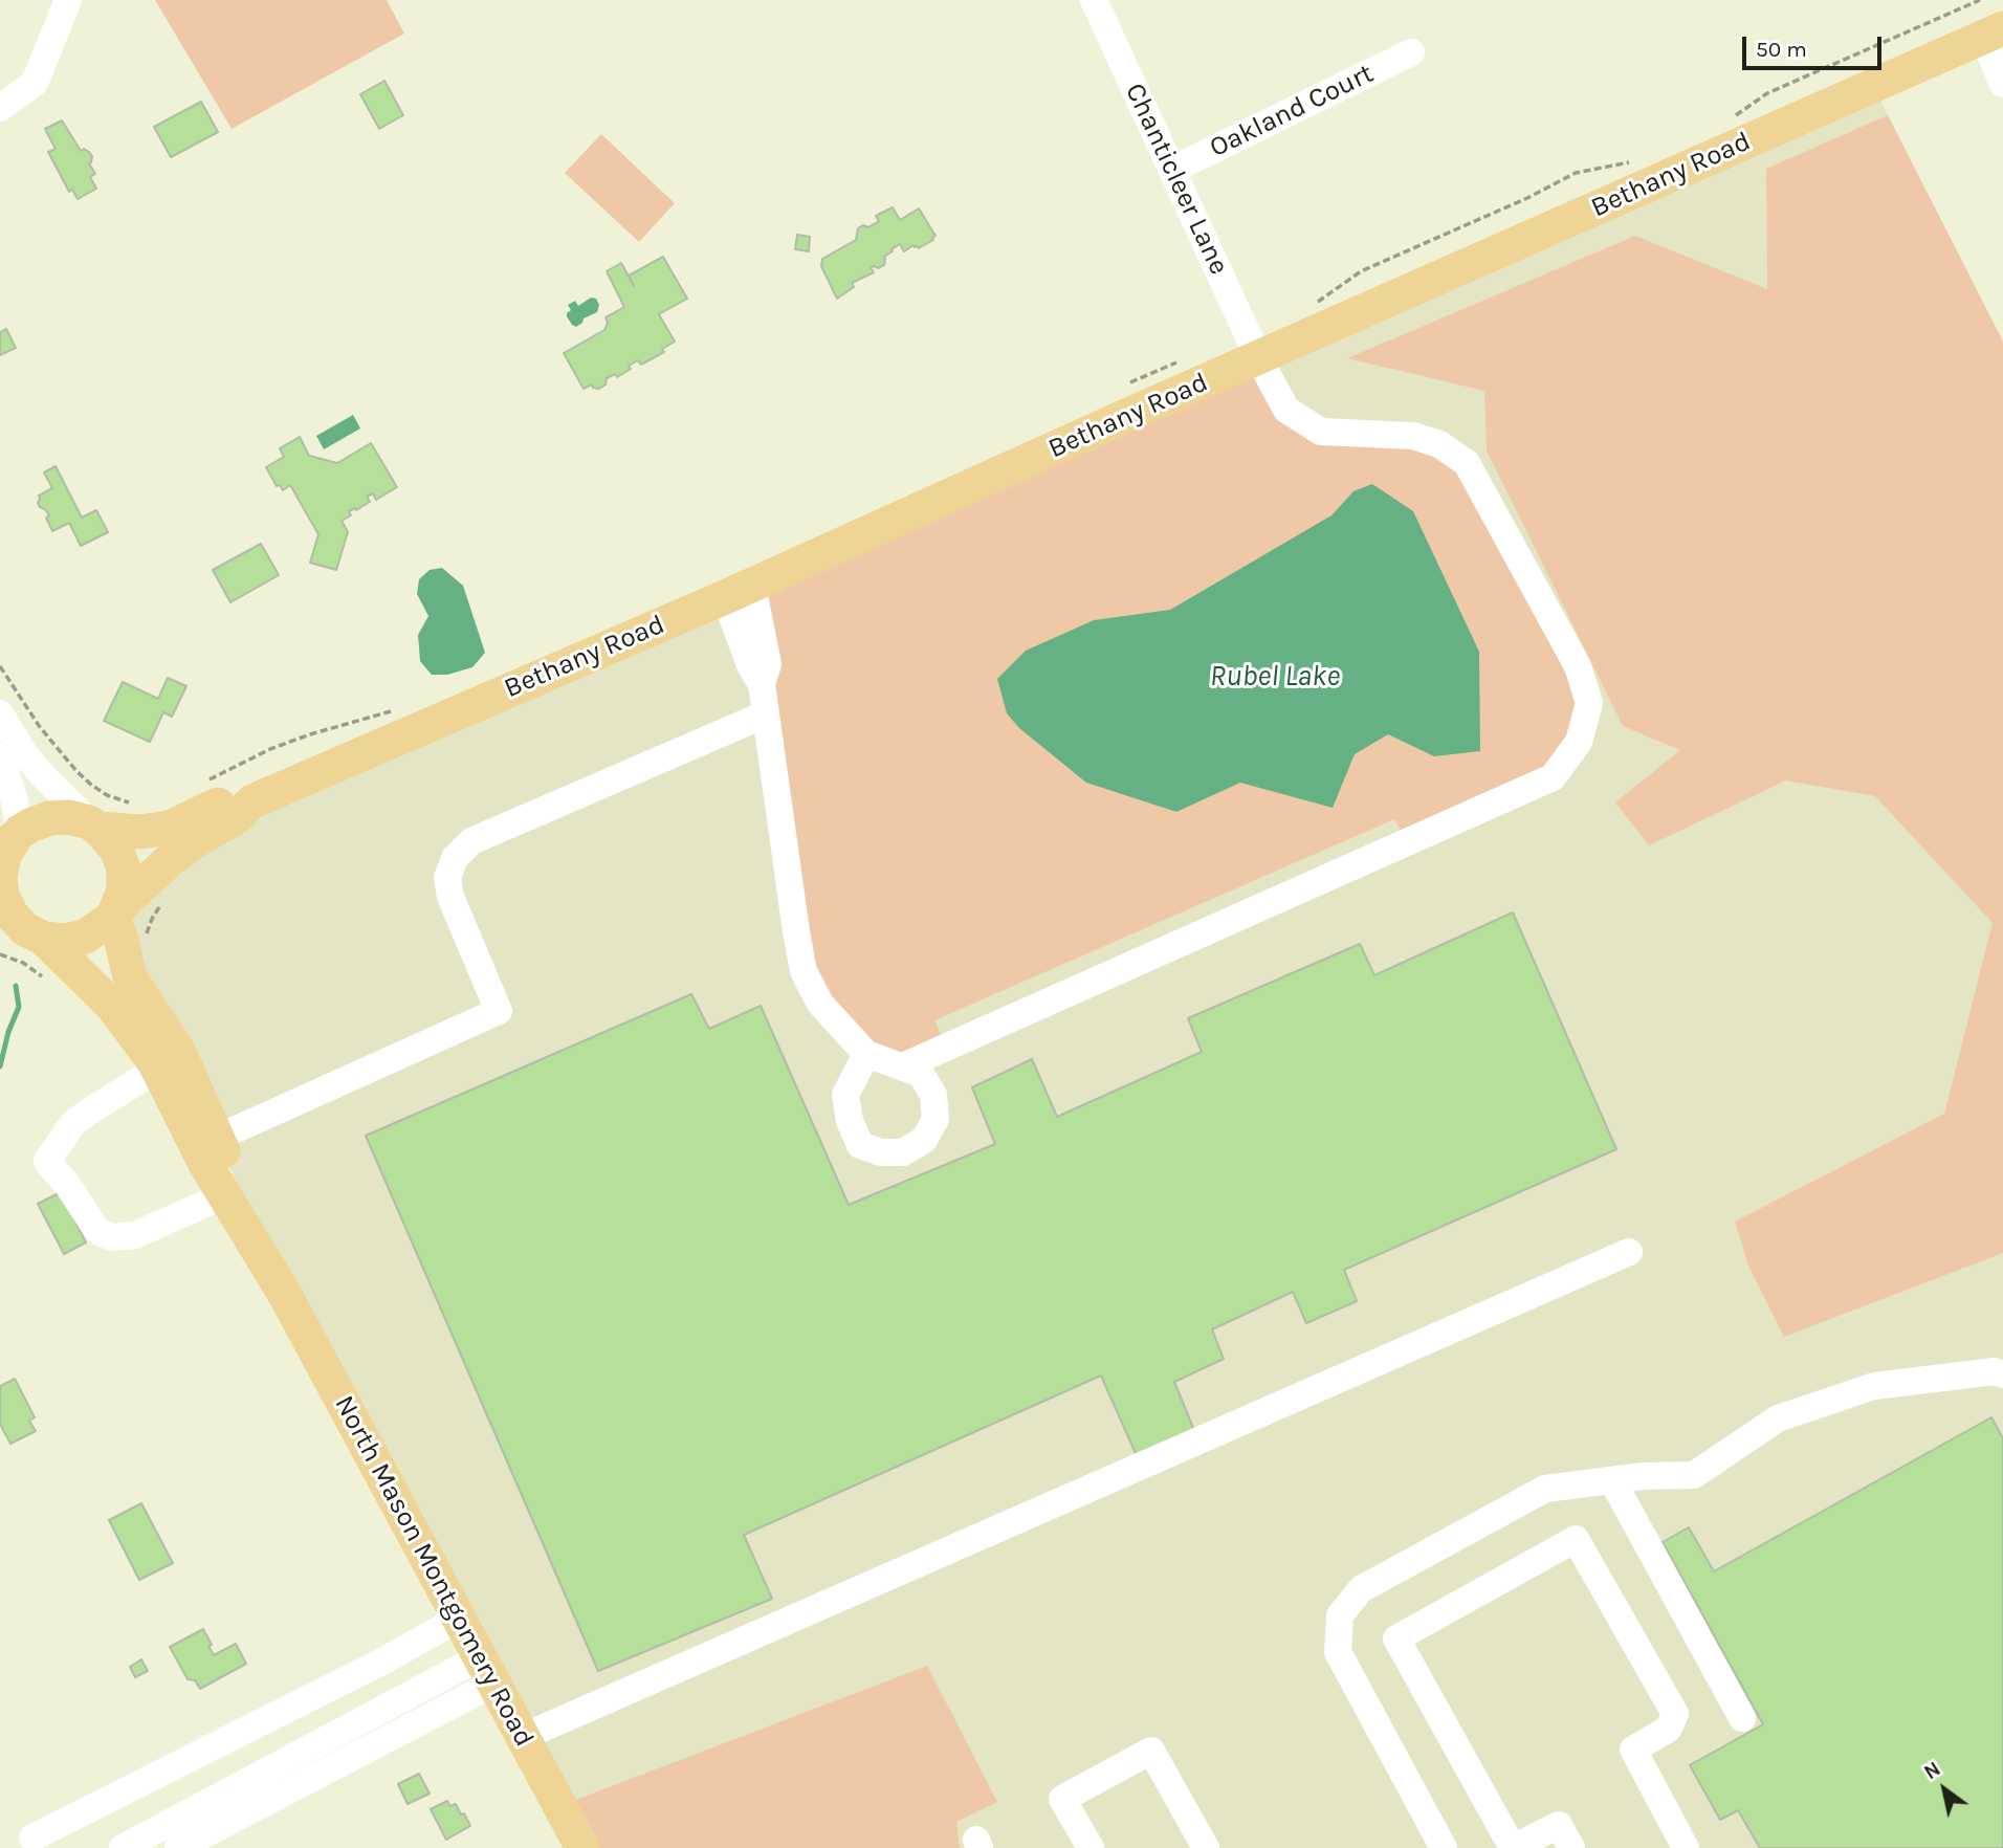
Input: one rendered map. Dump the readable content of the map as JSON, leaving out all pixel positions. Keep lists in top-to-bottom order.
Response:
{
  "streets": {
    "main road": ["Bethany Road", "North Mason Montgomery Road"],
    "street": ["Oakland Court", "Chanticleer Lane"]
  },
  "crossings": [
    ["Oakland Court", "Chanticleer Lane"],
    ["Bethany Road", "Chanticleer Lane"],
    ["Bethany Road", "North Mason Montgomery Road"]
  ],
  "water": ["Rubel Lake"],
  "scale_bar": "50 m",
  "north": "top left"
}
